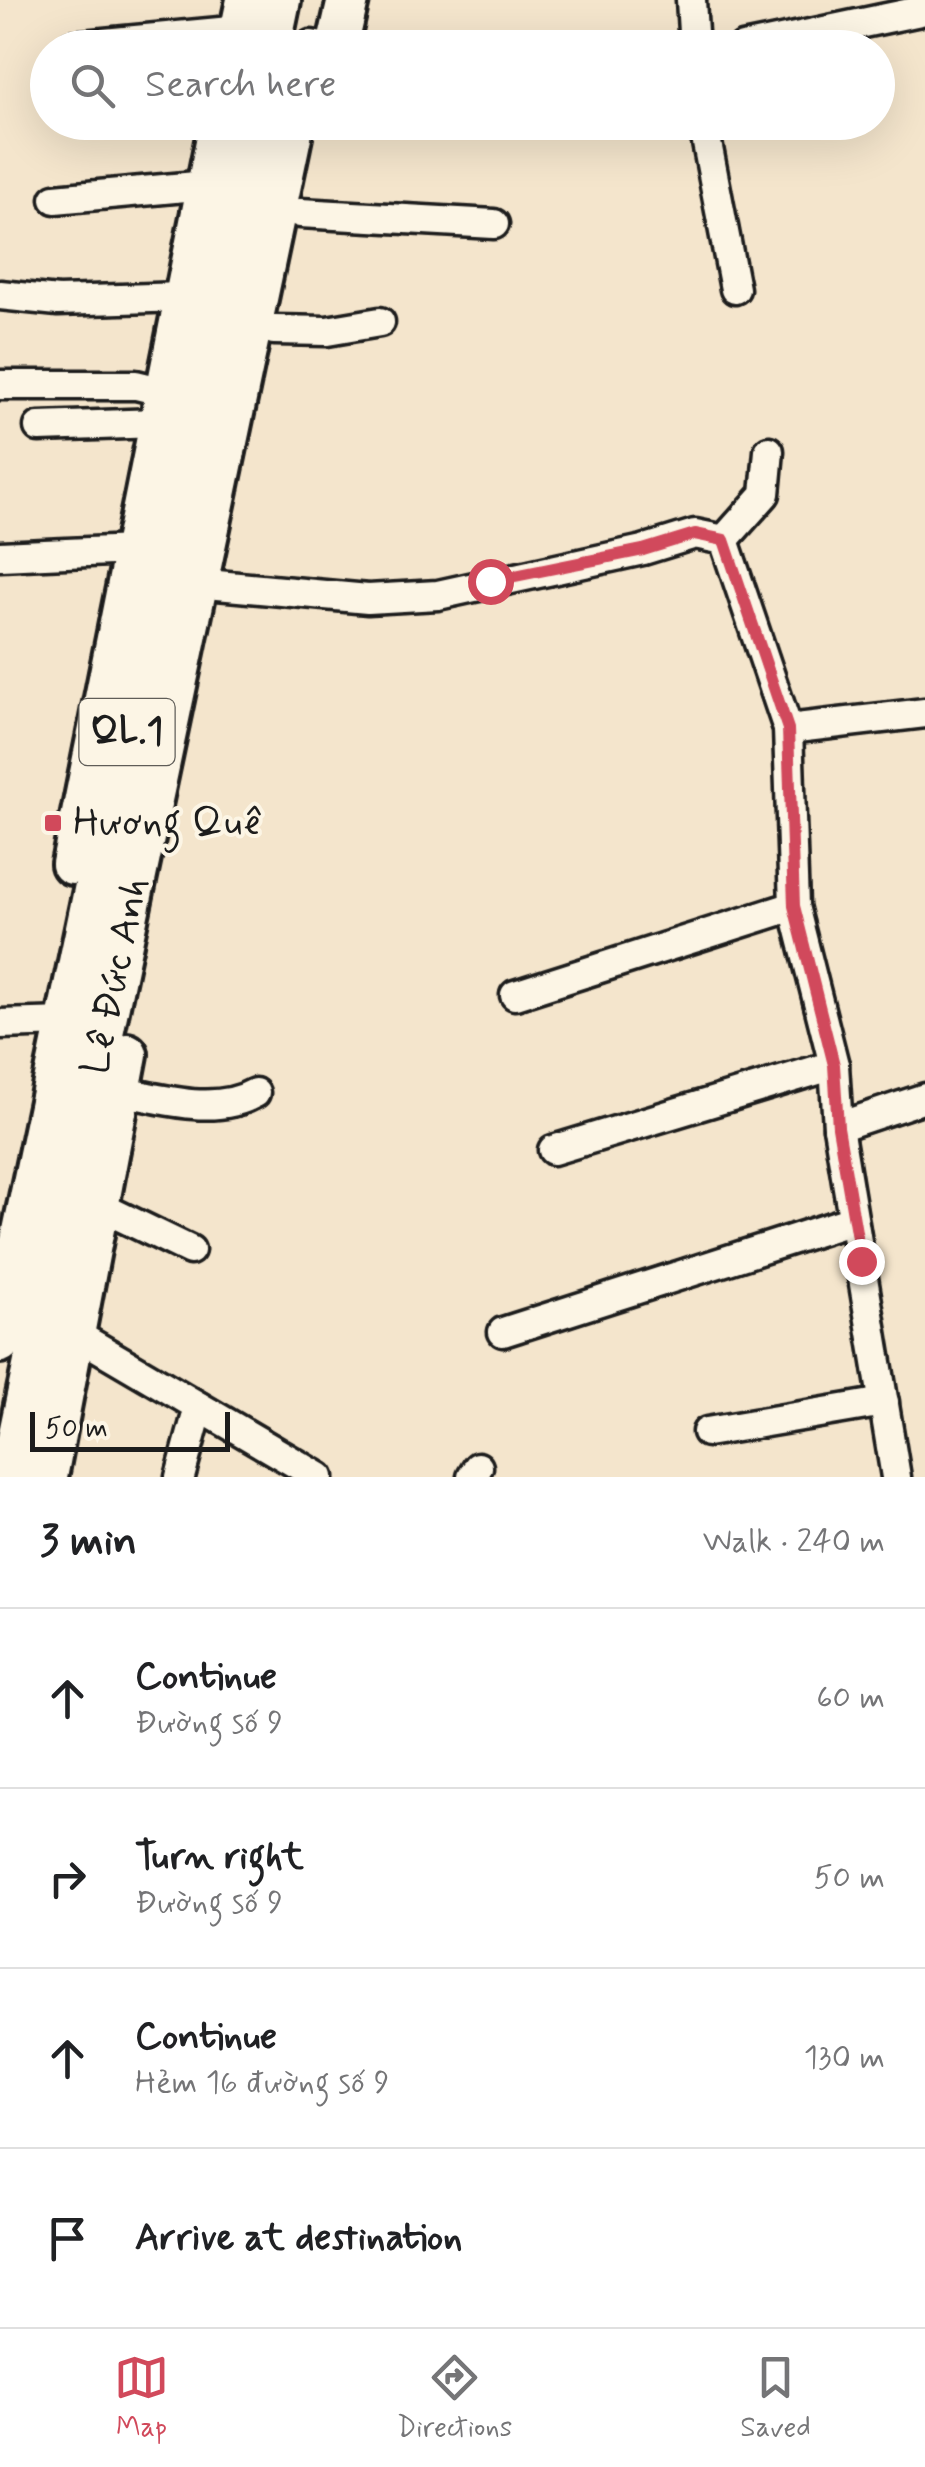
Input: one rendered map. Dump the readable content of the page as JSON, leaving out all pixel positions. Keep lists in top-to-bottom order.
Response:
{
  "streets": {
    "highway": ["QL.1", "Lê Đức Anh"]
  },
  "places": {
    "transit": ["Hương Quê"]
  },
  "scale_bar": "50 m",
  "page": {
    "search": "Search here",
    "scale": "50 m",
    "heading": ["3 min", "Walk · 240 m"],
    "list": [
      ["Continue", "Đường số 9", "60 m"],
      ["Turn right", "Đường số 9", "50 m"],
      ["Continue", "Hẻm 16 đường số 9", "130 m"],
      "Arrive at destination"
    ],
    "nav": ["Map", "Directions", "Saved"]
  }
}
